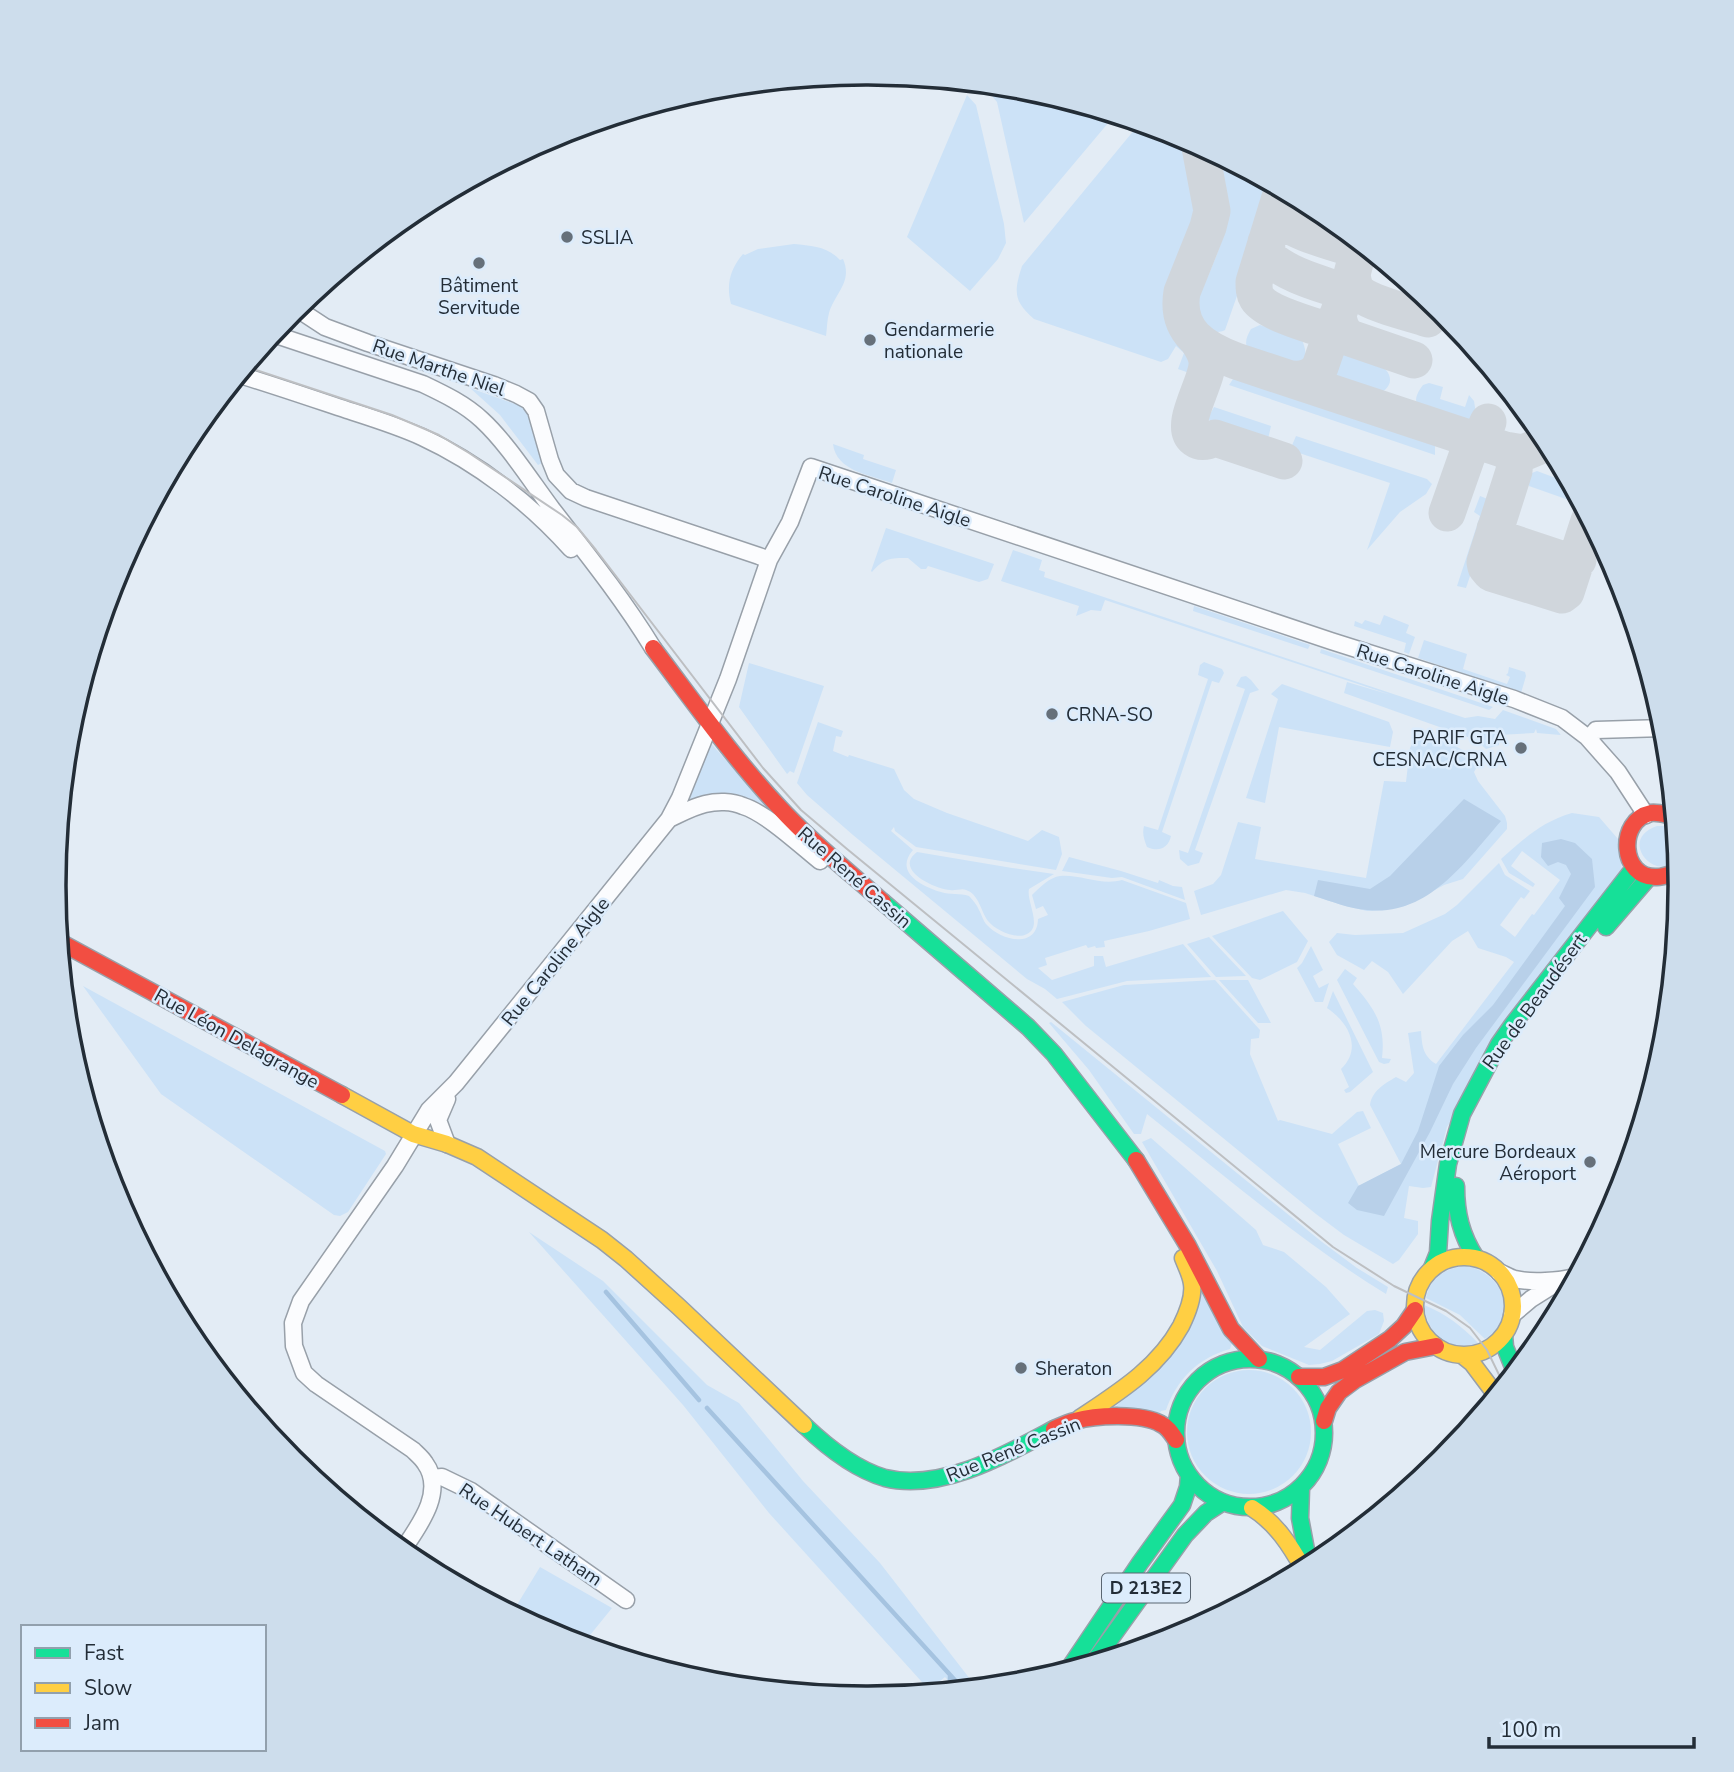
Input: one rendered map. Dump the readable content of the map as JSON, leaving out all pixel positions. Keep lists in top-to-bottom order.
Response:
{
  "streets": {
    "main road": [
      "Rue René Cassin",
      "Rue de Beaudésert",
      "Rue Léon Delagrange",
      "D 213E2"
    ],
    "street": ["Rue Marthe Niel", "Rue Caroline Aigle", "Rue Hubert Latham"]
  },
  "crossings": [
    ["Rue Marthe Niel", "Rue Caroline Aigle"],
    ["Rue Caroline Aigle", "Rue René Cassin"],
    ["Rue Caroline Aigle", "Rue Léon Delagrange"],
    ["Rue Caroline Aigle", "Rue Hubert Latham"],
    ["Rue René Cassin", "Rue Léon Delagrange"],
    ["Rue René Cassin", "D 213E2"]
  ],
  "places": [
    "SSLIA",
    "Bâtiment Servitude",
    "Gendarmerie nationale",
    "CRNA-SO",
    "PARIF GTA CESNAC/CRNA",
    "Mercure Bordeaux Aéroport",
    "Sheraton"
  ],
  "legend": ["Fast", "Slow", "Jam"],
  "scale_bar": "100 m"
}
